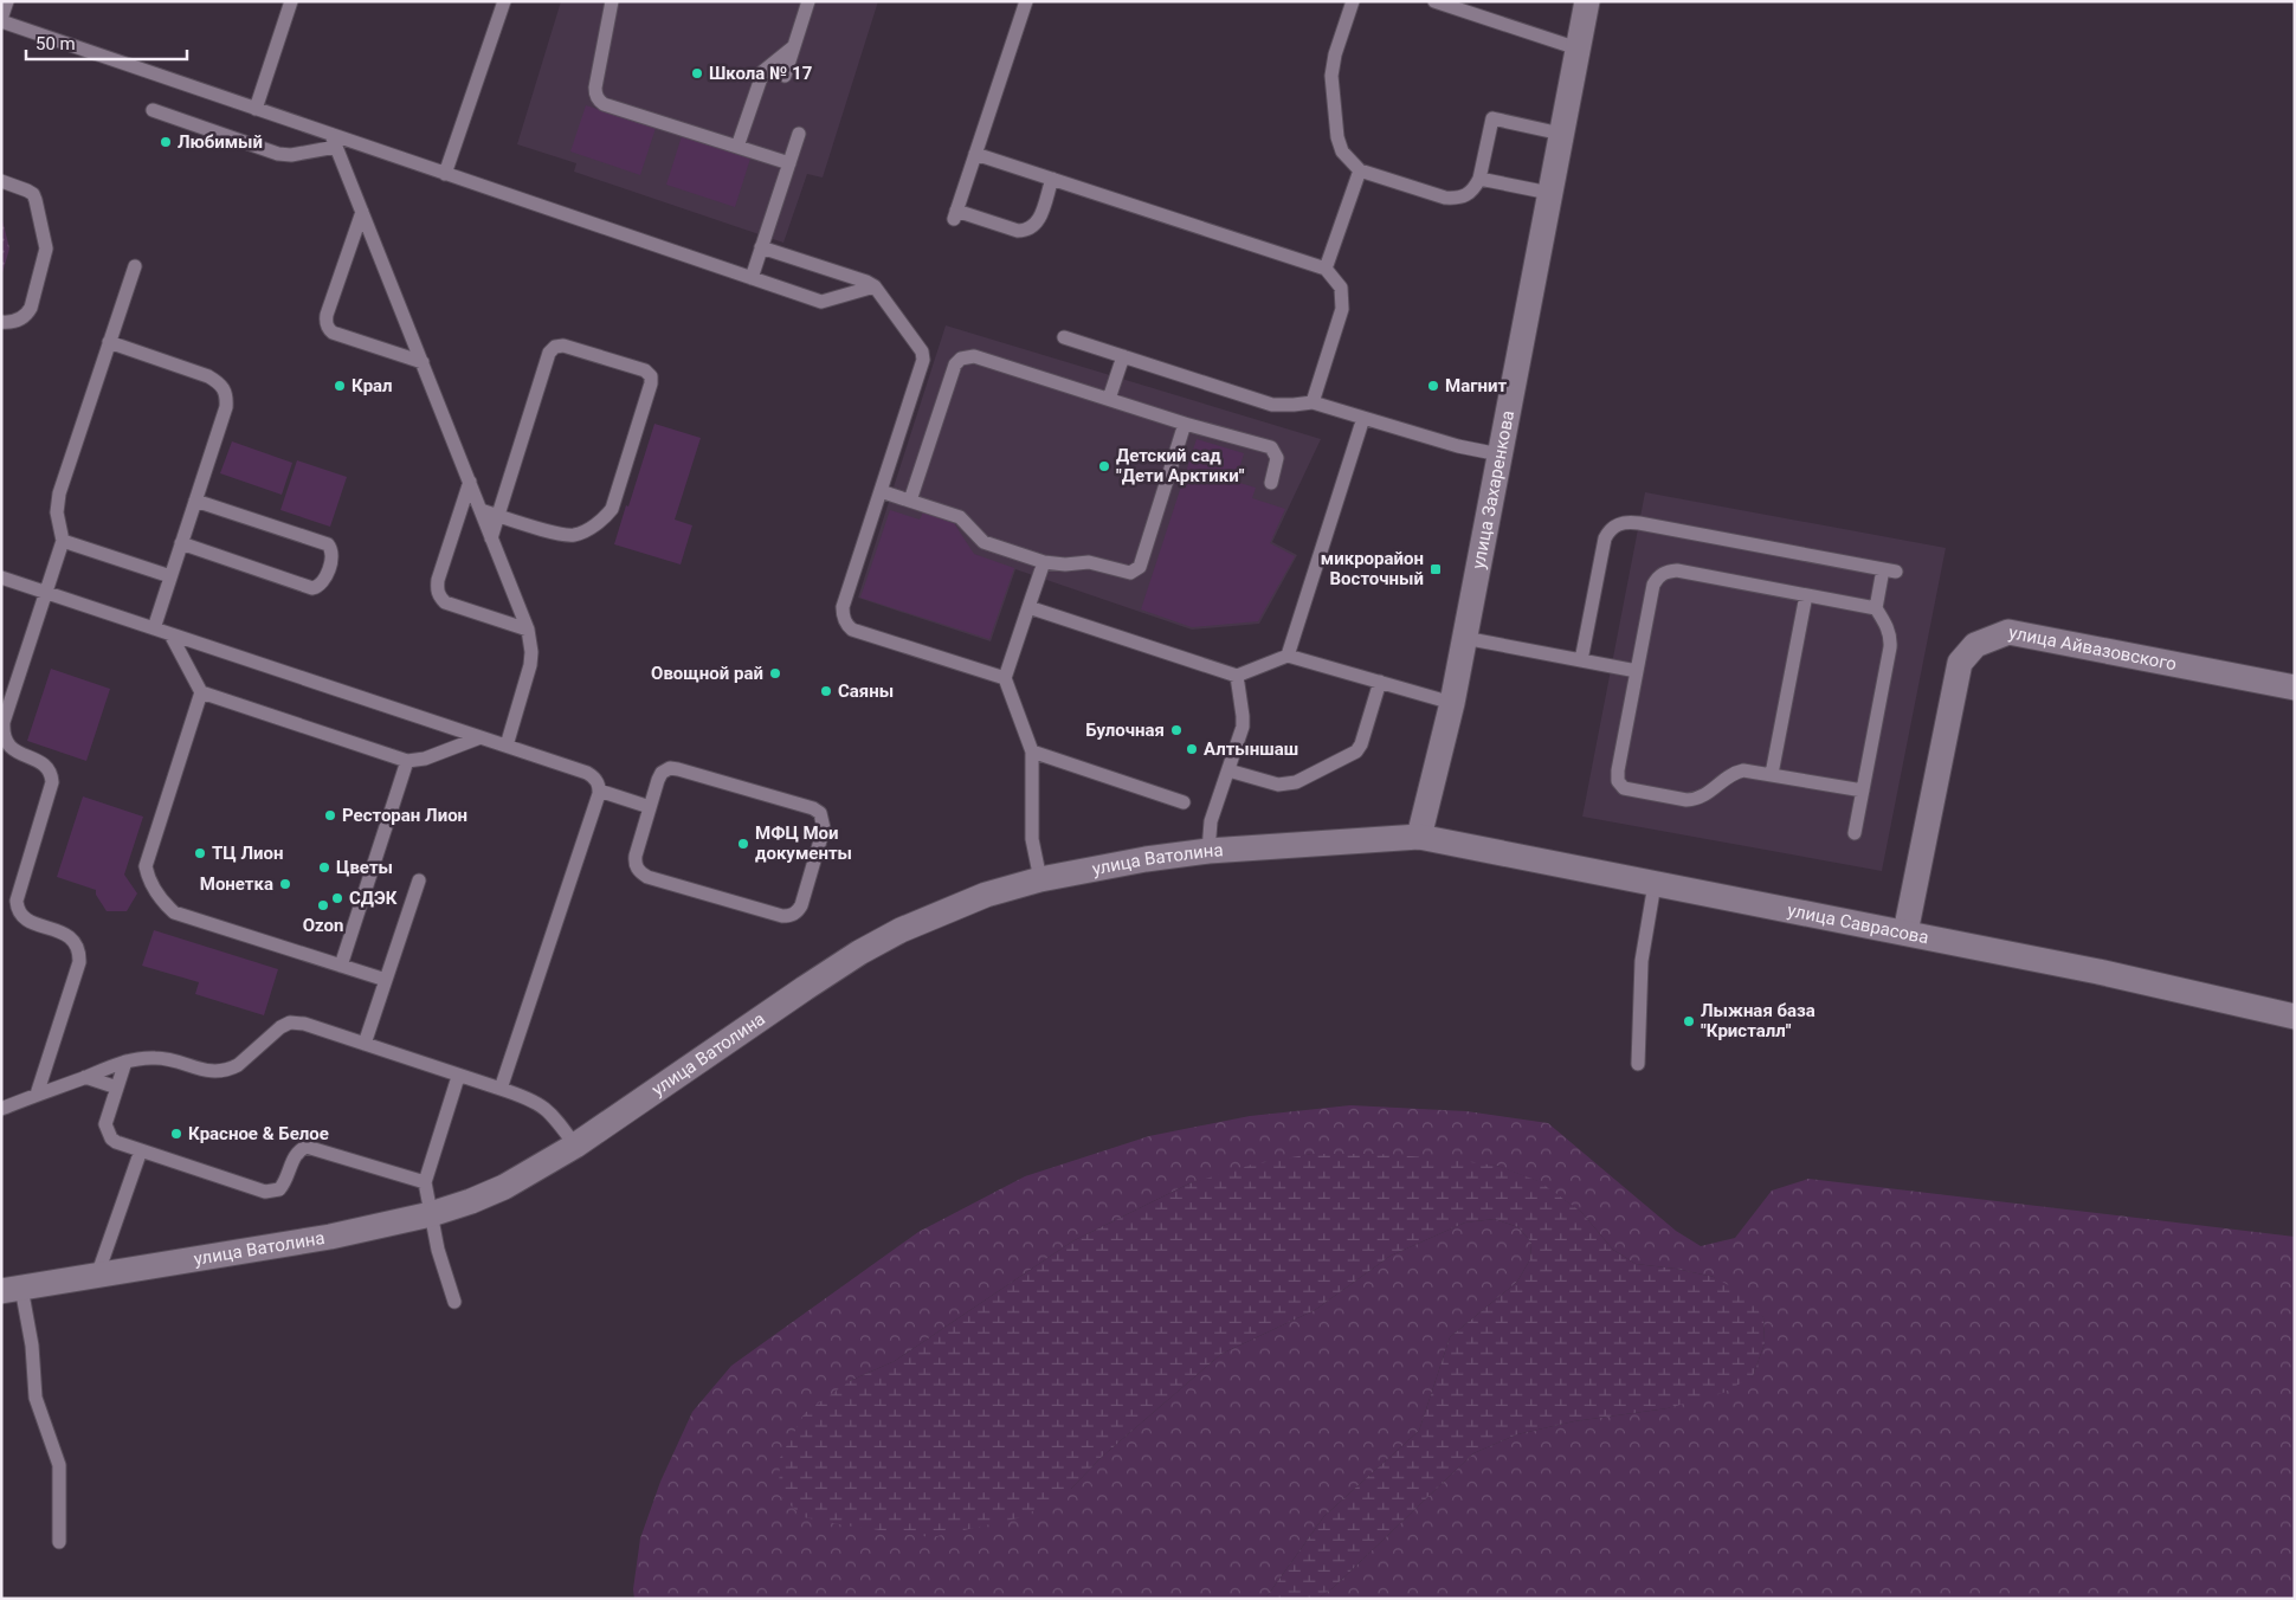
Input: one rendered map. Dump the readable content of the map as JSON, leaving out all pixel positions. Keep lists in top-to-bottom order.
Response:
{
  "streets": {
    "street": [
      "улица Захаренкова",
      "улица Айвазовского",
      "улица Ватолина",
      "улица Саврасова"
    ]
  },
  "crossings": [
    ["улица Захаренкова", "улица Ватолина"],
    ["улица Захаренкова", "улица Саврасова"],
    ["улица Айвазовского", "улица Саврасова"],
    ["улица Ватолина", "улица Саврасова"]
  ],
  "places": {
    "other": [
      "Школа № 17",
      "Любимый",
      "Крал",
      "Магнит",
      "Детский сад \"Дети Арктики\"",
      "Овощной рай",
      "Саяны",
      "Булочная",
      "Алтыншаш",
      "Ресторан Лион",
      "МФЦ Мои документы",
      "ТЦ Лион",
      "Цветы",
      "Монетка",
      "СДЭК",
      "Ozon",
      "Лыжная база \"Кристалл\"",
      "Красное & Белое"
    ],
    "transit": ["микрорайон Восточный"]
  },
  "scale_bar": "50 m"
}
